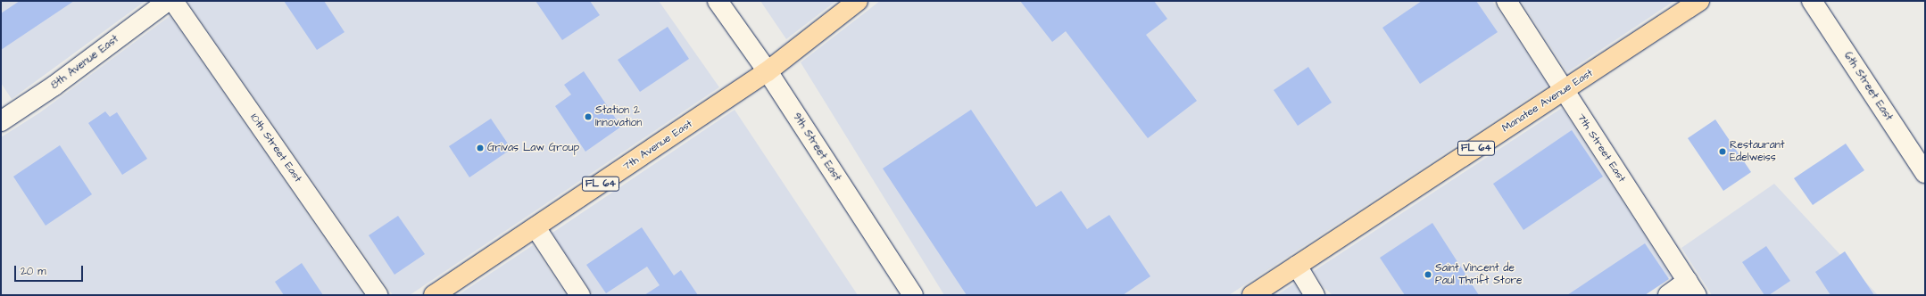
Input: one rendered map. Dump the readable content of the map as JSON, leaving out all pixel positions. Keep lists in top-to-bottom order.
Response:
{
  "streets": {
    "main road": ["Manatee Avenue East", "7th Avenue East", "FL 64"],
    "street": [
      "8th Avenue East",
      "6th Street East",
      "9th Street East",
      "10th Street East",
      "7th Street East"
    ]
  },
  "crossings": [
    ["Manatee Avenue East", "7th Street East"],
    ["7th Avenue East", "9th Street East"]
  ],
  "places": [
    "Station 2 Innovation",
    "Grivas Law Group",
    "Restaurant Edelweiss",
    "Saint Vincent de Paul Thrift Store"
  ],
  "scale_bar": "20 m"
}
